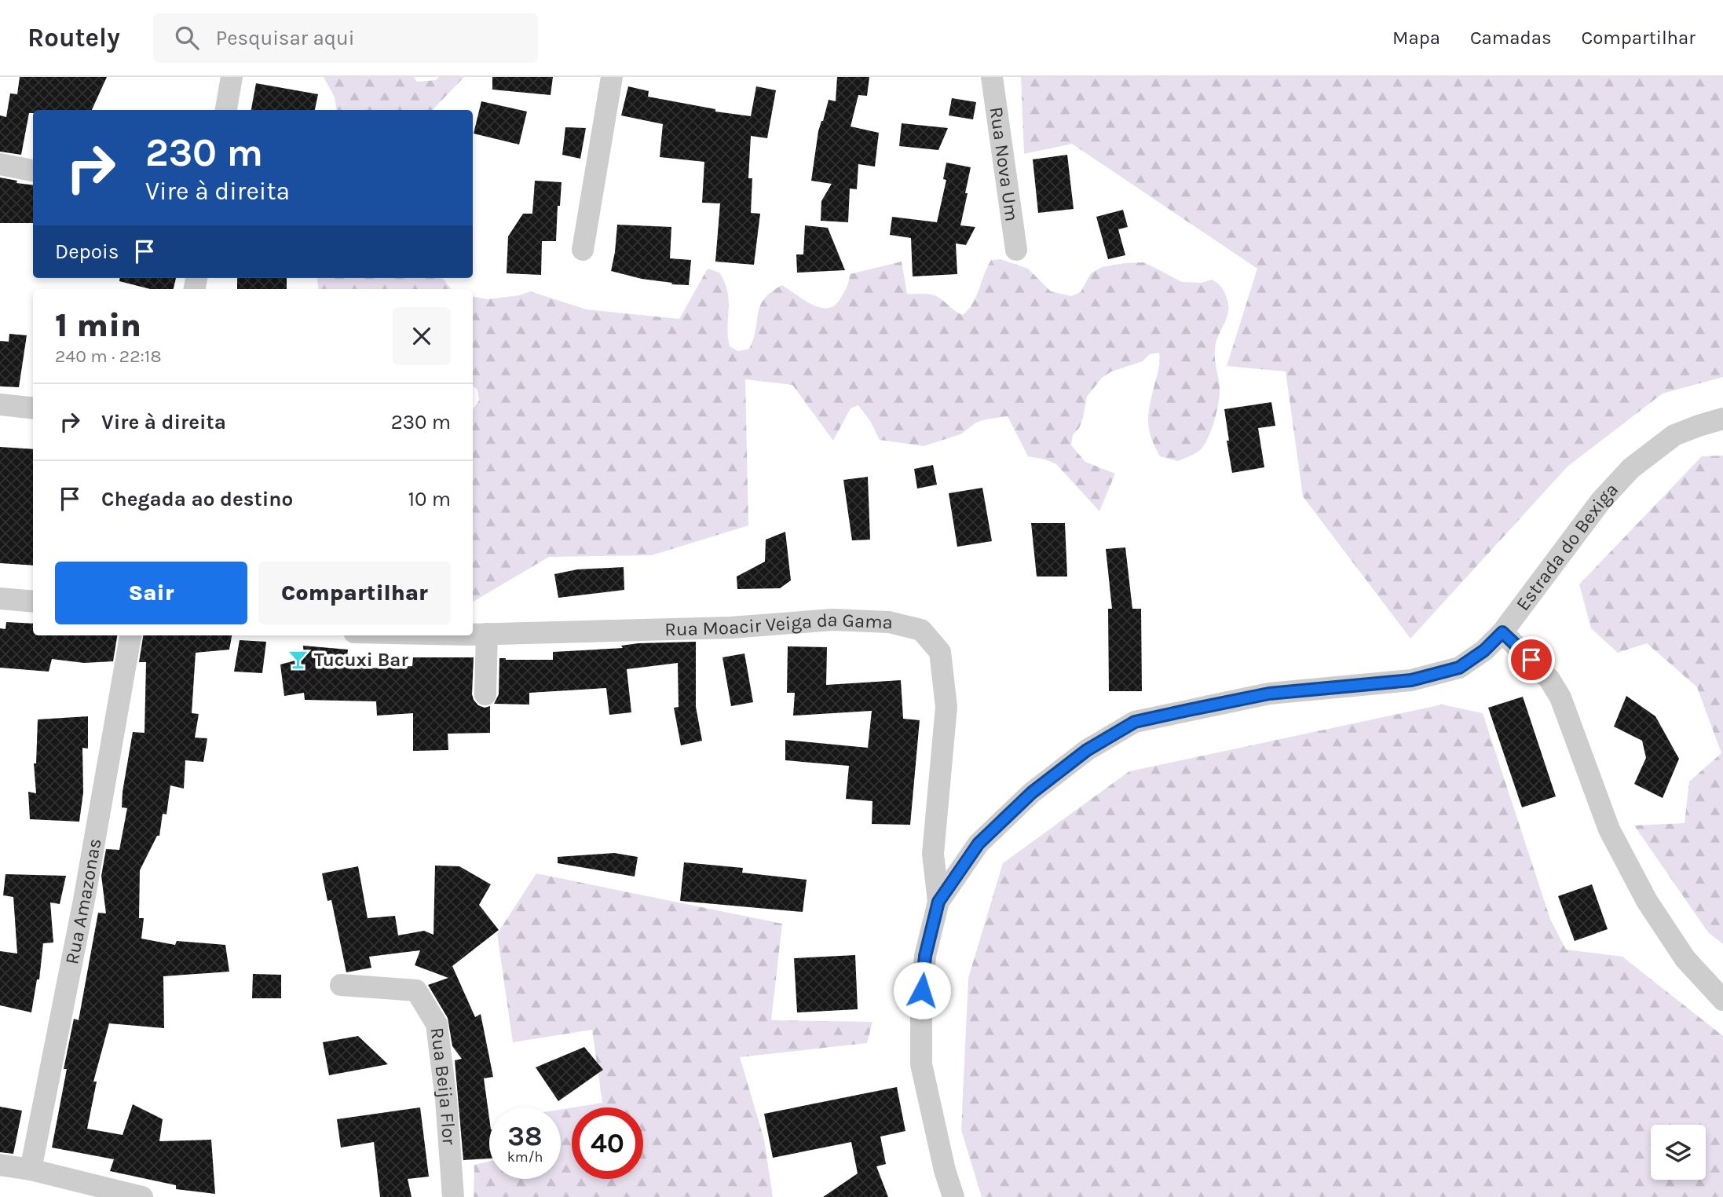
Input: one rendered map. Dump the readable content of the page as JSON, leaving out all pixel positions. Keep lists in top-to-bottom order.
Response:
{
  "streets": {
    "street": [
      "Rua Nova Um",
      "Estrada do Bexiga",
      "Rua Moacir Veiga da Gama",
      "Rua Amazonas",
      "Rua Beija Flor"
    ]
  },
  "crossings": [
    ["Estrada do Bexiga", "Rua Moacir Veiga da Gama"]
  ],
  "places": {
    "bar": ["Tucuxi Bar"]
  },
  "page": {
    "header": "Routely",
    "search": "Pesquisar aqui",
    "nav": ["Mapa", "Camadas", "Compartilhar"],
    "turn": ["230 m", "Vire à direita"],
    "then": "Depois",
    "heading": ["1 min", "240 m · 22:18"],
    "list": [
      {
        "name": "Vire à direita",
        "value": "230 m"
      },
      {
        "name": "Chegada ao destino",
        "value": "10 m"
      }
    ],
    "buttons": ["Sair", "Compartilhar"],
    "speed": "38 km/h",
    "limit": "40"
  }
}
